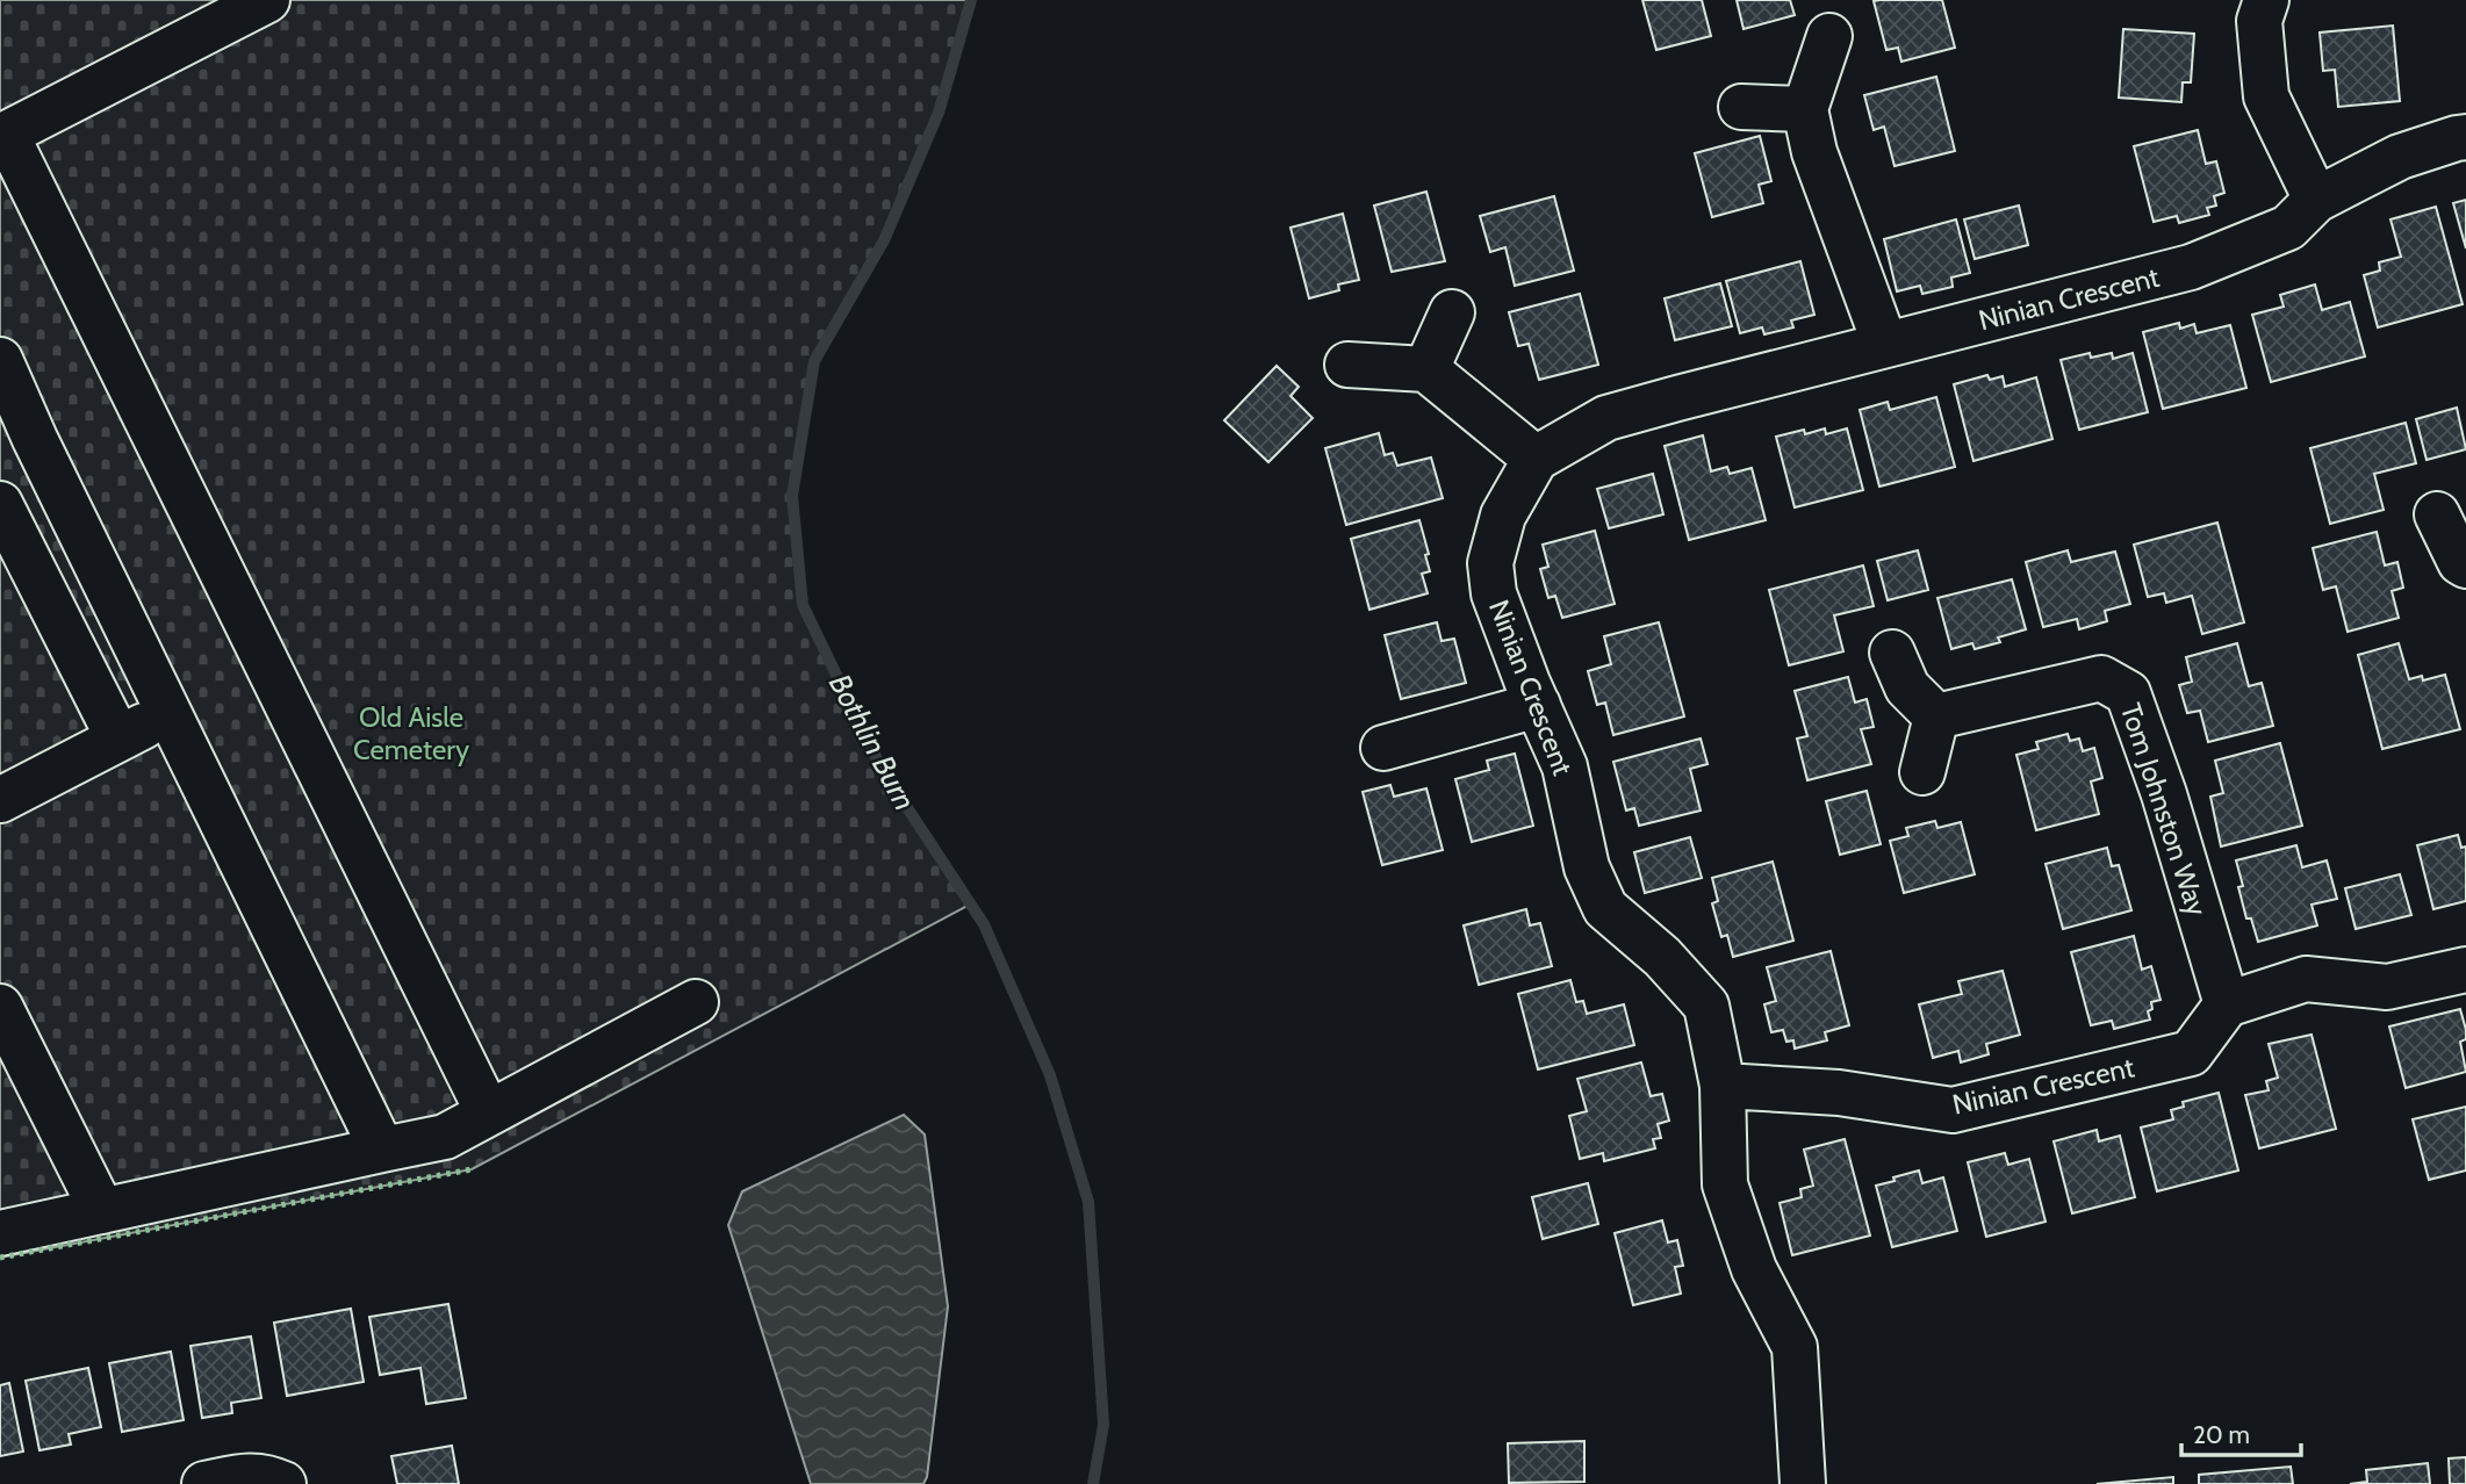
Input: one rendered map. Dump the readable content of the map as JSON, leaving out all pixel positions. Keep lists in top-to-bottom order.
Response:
{
  "streets": {
    "street": ["Ninian Crescent", "Tom Johnston Way"]
  },
  "crossings": [
    ["Ninian Crescent", "Tom Johnston Way"]
  ],
  "water": ["Bothlin Burn"],
  "parks": ["Old Aisle Cemetery"],
  "scale_bar": "20 m"
}
